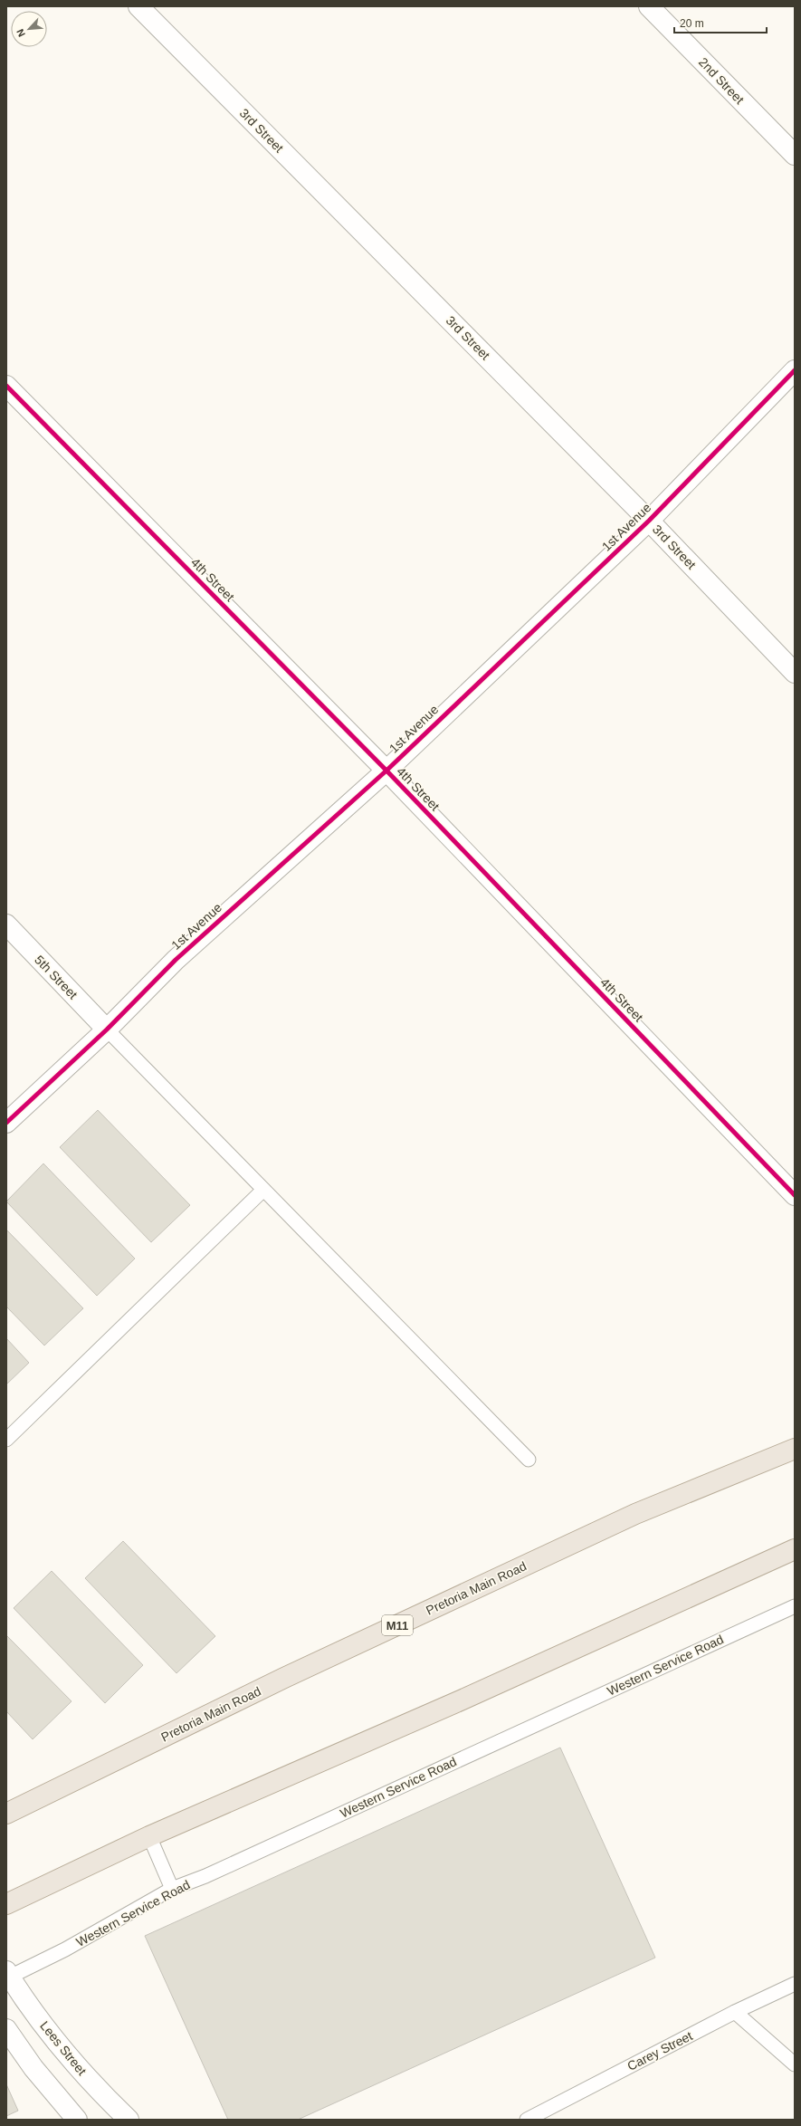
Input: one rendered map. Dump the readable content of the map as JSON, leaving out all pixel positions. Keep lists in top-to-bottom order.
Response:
{
  "streets": {
    "main road": ["Pretoria Main Road", "M11"],
    "street": [
      "2nd Street",
      "3rd Street",
      "1st Avenue",
      "4th Street",
      "5th Street",
      "Lees Street"
    ],
    "lane": ["Western Service Road", "Carey Street"]
  },
  "crossings": [
    ["3rd Street", "1st Avenue"],
    ["1st Avenue", "4th Street"],
    ["1st Avenue", "5th Street"],
    ["Western Service Road", "Lees Street"]
  ],
  "scale_bar": "20 m",
  "north": "bottom left"
}
